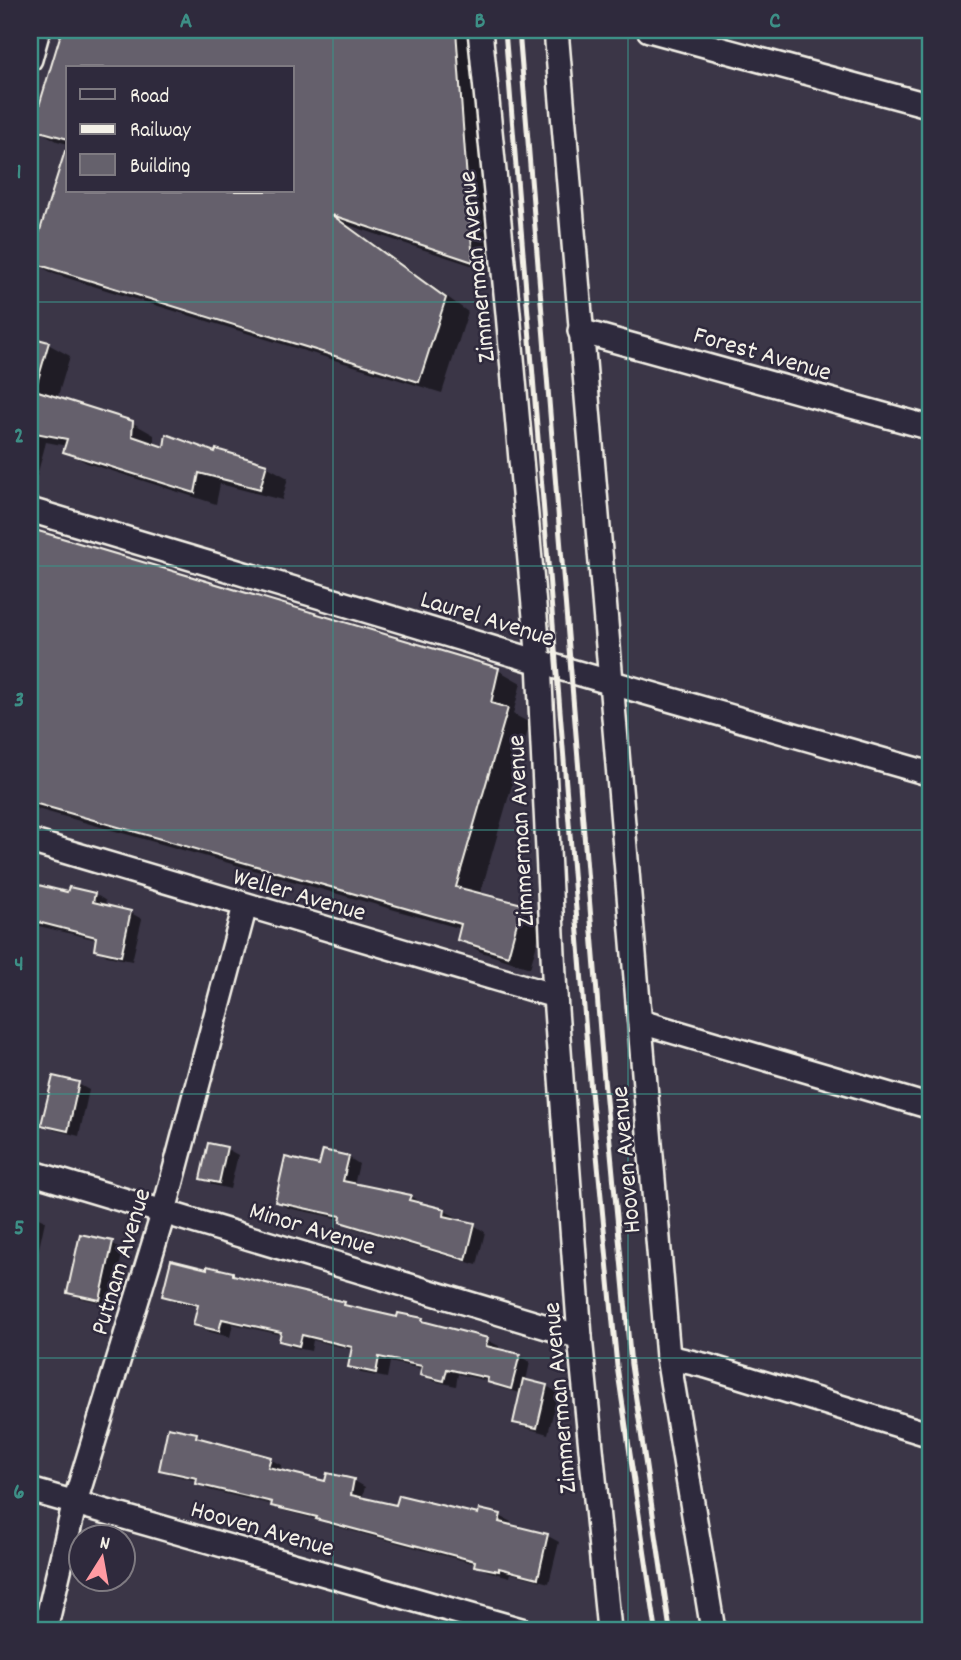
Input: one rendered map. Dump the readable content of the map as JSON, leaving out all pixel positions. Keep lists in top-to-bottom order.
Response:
{
  "streets": {
    "street": [
      "Zimmerman Avenue",
      "Forest Avenue",
      "Laurel Avenue",
      "Weller Avenue",
      "Hooven Avenue",
      "Minor Avenue",
      "Putnam Avenue"
    ]
  },
  "crossings": [
    ["Zimmerman Avenue", "Laurel Avenue"],
    ["Zimmerman Avenue", "Weller Avenue"],
    ["Zimmerman Avenue", "Minor Avenue"],
    ["Laurel Avenue", "Hooven Avenue"],
    ["Weller Avenue", "Putnam Avenue"],
    ["Hooven Avenue", "Putnam Avenue"],
    ["Minor Avenue", "Putnam Avenue"]
  ],
  "legend": ["Road", "Railway", "Building"],
  "north": "top",
  "grid": {
    "columns": ["A", "B", "C"],
    "rows": [
      "1",
      "2",
      "3",
      "4",
      "5",
      "6"
    ]
  }
}
